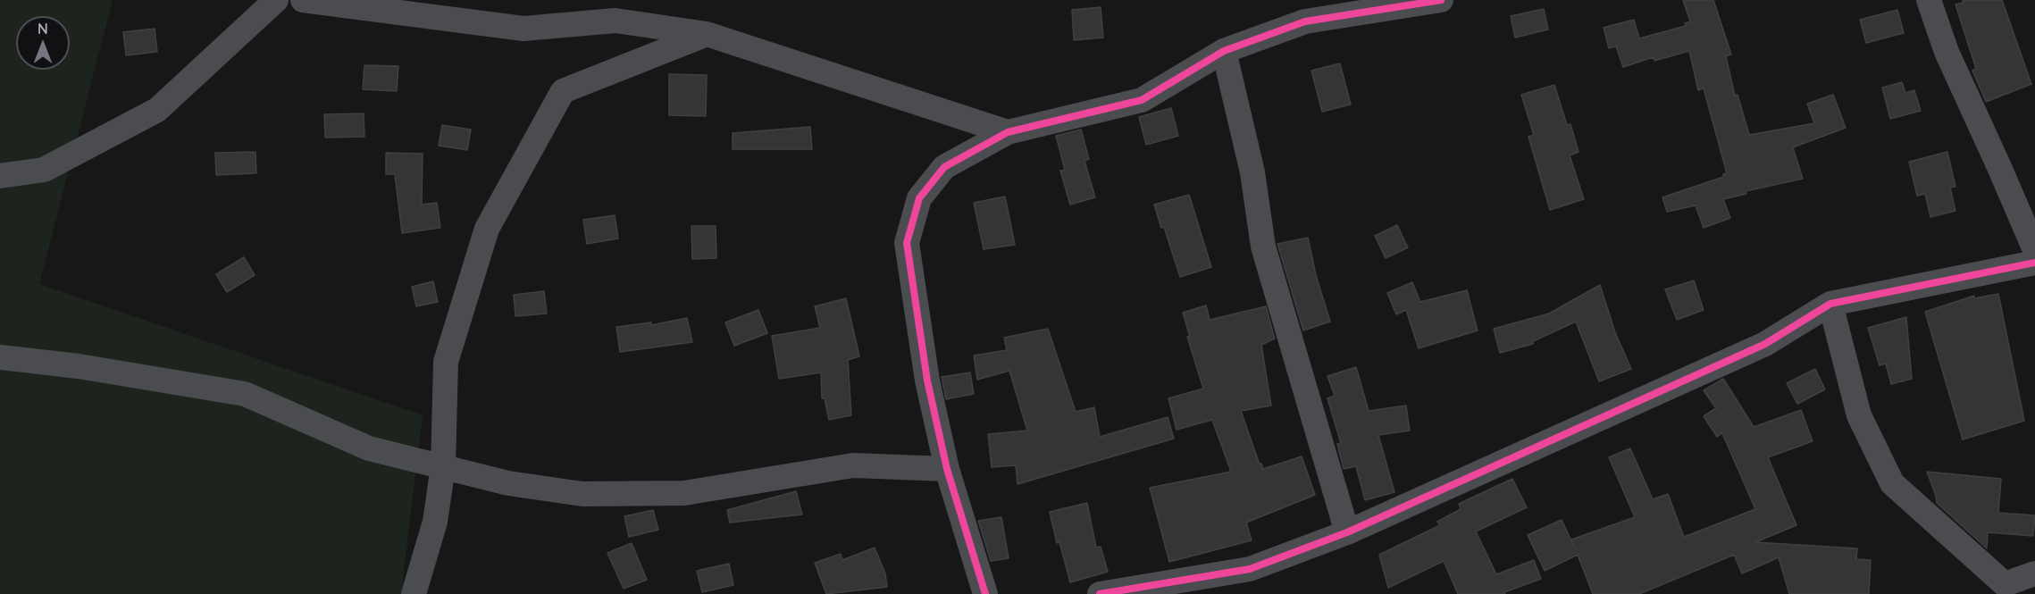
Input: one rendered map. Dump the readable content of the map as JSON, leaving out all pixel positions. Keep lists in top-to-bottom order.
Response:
{
  "north": "top"
}
